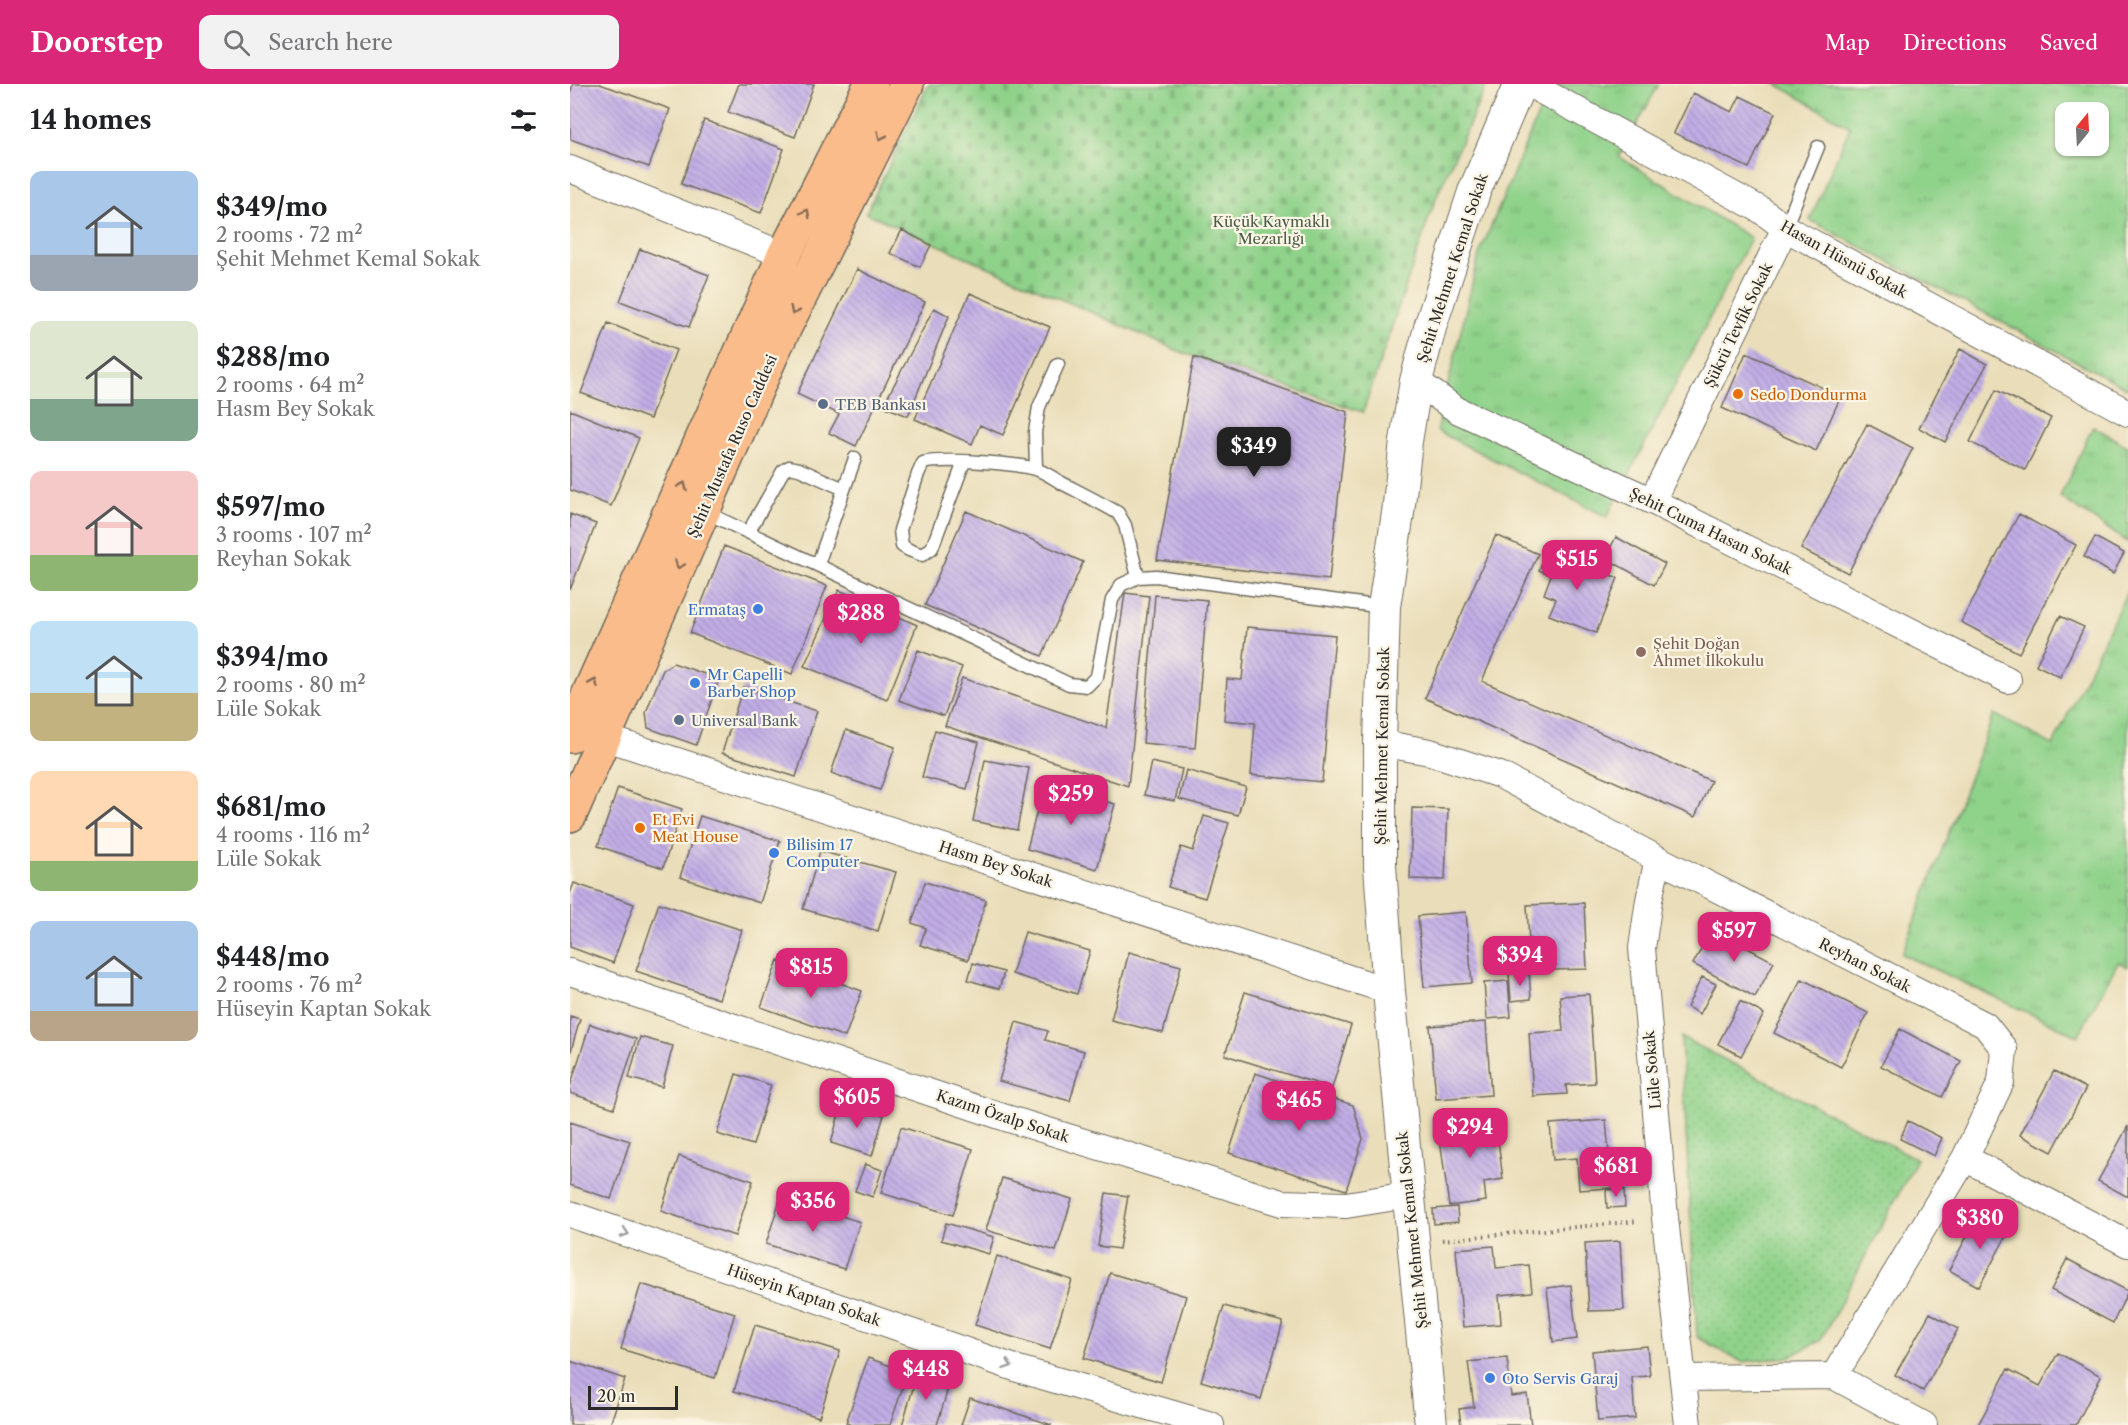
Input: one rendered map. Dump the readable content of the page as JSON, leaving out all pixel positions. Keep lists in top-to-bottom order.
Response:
{
  "streets": {
    "main road": ["Şehit Mustafa Ruso Caddesi"],
    "street": [
      "Hasan Hüsnü Sokak",
      "Şehit Mehmet Kemal Sokak",
      "Şükrü Tevfik Sokak",
      "Şehit Cuma Hasan Sokak",
      "Hasm Bey Sokak",
      "Reyhan Sokak",
      "Lüle Sokak",
      "Kazım Özalp Sokak",
      "Hüseyin Kaptan Sokak"
    ]
  },
  "crossings": [
    ["Hasan Hüsnü Sokak", "Şükrü Tevfik Sokak"],
    ["Şehit Mehmet Kemal Sokak", "Şehit Cuma Hasan Sokak"],
    ["Şehit Mehmet Kemal Sokak", "Hasm Bey Sokak"],
    ["Şehit Mehmet Kemal Sokak", "Reyhan Sokak"],
    ["Şehit Mehmet Kemal Sokak", "Kazım Özalp Sokak"],
    ["Şükrü Tevfik Sokak", "Şehit Cuma Hasan Sokak"],
    ["Şehit Mustafa Ruso Caddesi", "Hasm Bey Sokak"],
    ["Reyhan Sokak", "Lüle Sokak"]
  ],
  "one_way": ["Hüseyin Kaptan Sokak"],
  "parks": ["Küçük Kaymaklı Mezarlığı"],
  "places": [
    "Sedo Dondurma",
    "TEB Bankası",
    "Ermataş",
    "Şehit Doğan Ahmet İlkokulu",
    "Mr Capelli Barber Shop",
    "Universal Bank",
    "Et Evi Meat House",
    "Bilisim 17 Computer",
    "Oto Servis Garaj"
  ],
  "scale_bar": "20 m",
  "north": "top",
  "page": {
    "header": "Doorstep",
    "search": "Search here",
    "nav": ["Map", "Directions", "Saved"],
    "heading": "14 homes",
    "list": [
      {
        "name": "$349/mo",
        "note": "2 rooms · 72 m² · Şehit Mehmet Kemal Sokak"
      },
      {
        "name": "$288/mo",
        "note": "2 rooms · 64 m² · Hasm Bey Sokak"
      },
      {
        "name": "$597/mo",
        "note": "3 rooms · 107 m² · Reyhan Sokak"
      },
      {
        "name": "$394/mo",
        "note": "2 rooms · 80 m² · Lüle Sokak"
      },
      {
        "name": "$681/mo",
        "note": "4 rooms · 116 m² · Lüle Sokak"
      },
      {
        "name": "$448/mo",
        "note": "2 rooms · 76 m² · Hüseyin Kaptan Sokak"
      }
    ],
    "price": [
      "$349",
      "$515",
      "$288",
      "$259",
      "$597",
      "$394",
      "$815",
      "$605",
      "$465",
      "$294",
      "$681",
      "$356",
      "$380",
      "$448"
    ],
    "scale": "20 m"
  }
}
